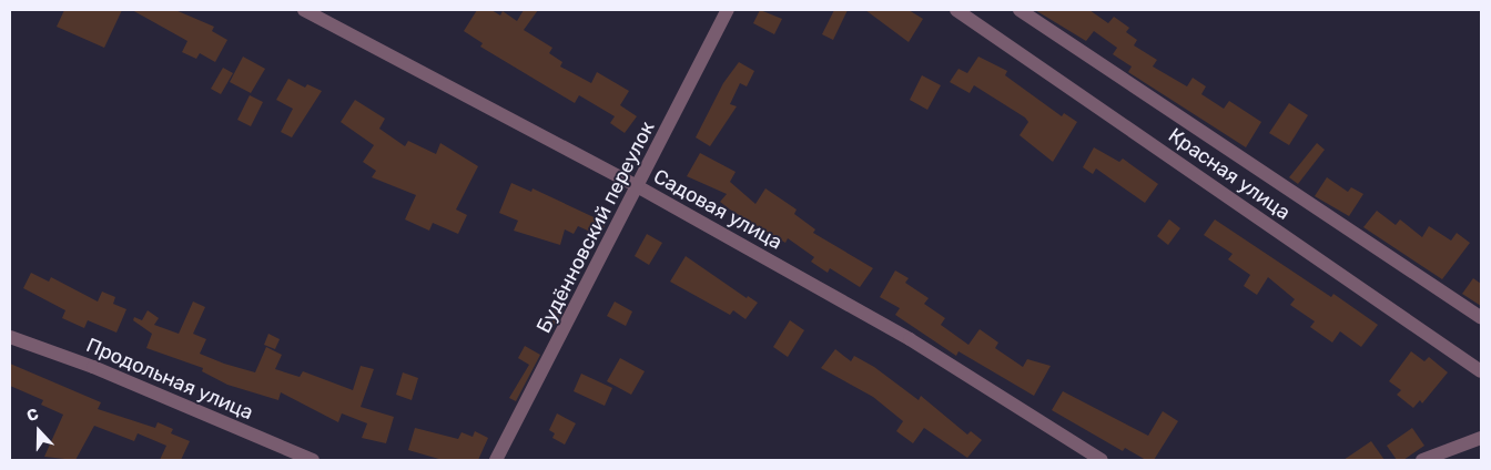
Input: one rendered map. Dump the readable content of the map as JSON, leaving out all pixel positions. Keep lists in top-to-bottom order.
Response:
{
  "streets": {
    "street": [
      "Красная улица",
      "Садовая улица",
      "Будённовский переулок",
      "Продольная улица"
    ]
  },
  "crossings": [
    ["Садовая улица", "Будённовский переулок"]
  ],
  "north": "top"
}
